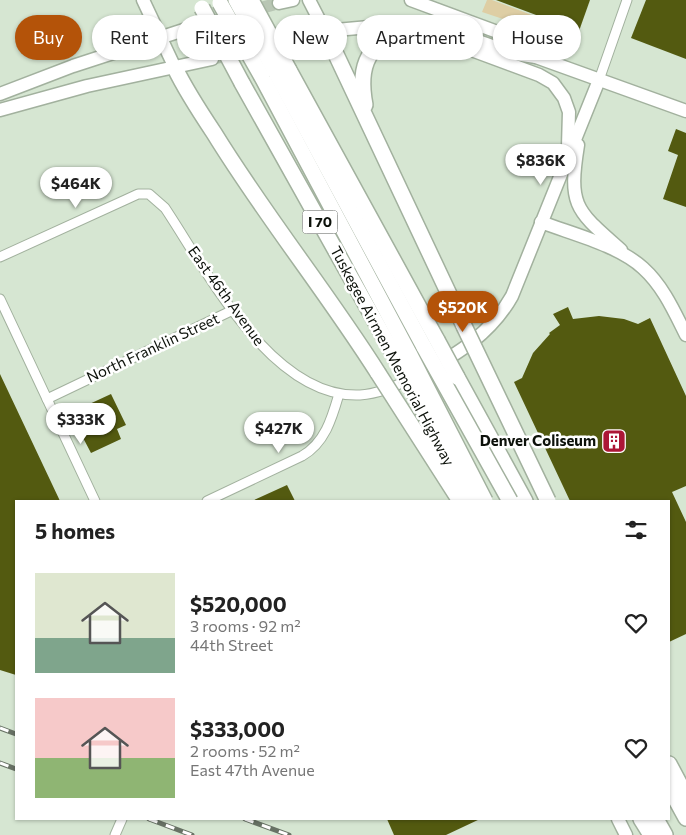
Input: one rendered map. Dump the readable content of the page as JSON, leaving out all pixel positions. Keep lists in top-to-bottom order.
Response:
{
  "streets": {
    "highway": ["I 70", "Tuskegee Airmen Memorial Highway"],
    "street": ["East 46th Avenue", "North Franklin Street"]
  },
  "crossings": [
    ["East 46th Avenue", "North Franklin Street"]
  ],
  "places": {
    "building": ["Denver Coliseum"]
  },
  "page": {
    "chip": [
      "Buy",
      "Rent",
      "Filters",
      "New",
      "Apartment",
      "House"
    ],
    "price": [
      "$836K",
      "$464K",
      "$520K",
      "$333K",
      "$427K"
    ],
    "heading": "5 homes",
    "list": [
      {
        "name": "$520,000",
        "note": "3 rooms · 92 m² · 44th Street"
      },
      {
        "name": "$333,000",
        "note": "2 rooms · 52 m² · East 47th Avenue"
      }
    ]
  }
}
